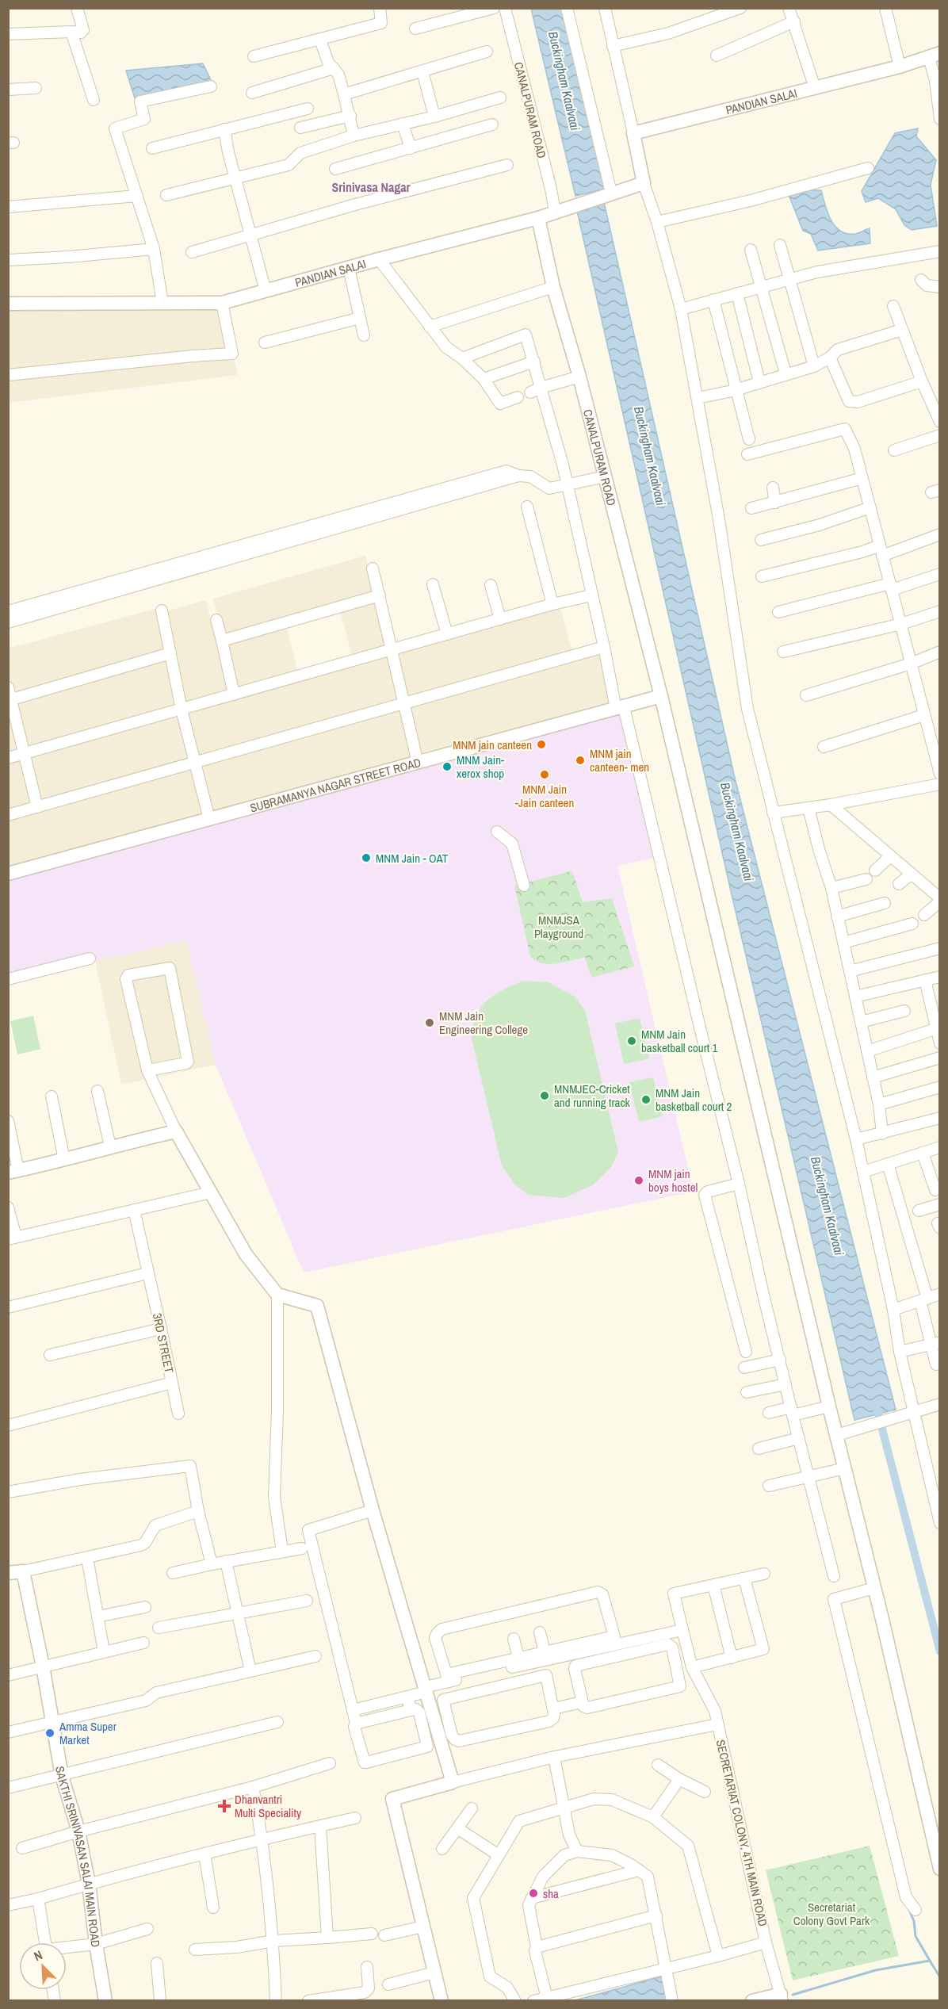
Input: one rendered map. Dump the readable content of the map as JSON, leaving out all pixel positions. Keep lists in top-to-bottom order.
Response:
{
  "streets": {
    "street": [
      "PANDIAN SALAI",
      "CANALPURAM ROAD",
      "SUBRAMANYA NAGAR STREET ROAD",
      "3RD STREET",
      "SECRETARIAT COLONY, 4TH MAIN ROAD",
      "SAKTHI SRINIVASAN SALAI MAIN ROAD"
    ]
  },
  "crossings": [
    ["PANDIAN SALAI", "CANALPURAM ROAD"],
    ["CANALPURAM ROAD", "SUBRAMANYA NAGAR STREET ROAD"]
  ],
  "districts": ["Srinivasa Nagar"],
  "water": ["Buckingham Kaalvaai"],
  "parks": ["MNMJSA Playground", "Secretariat Colony Govt Park"],
  "places": {
    "other": [
      "MNM jain canteen",
      "MNM jain canteen- men",
      "MNM Jain- xerox shop",
      "MNM Jain -Jain canteen",
      "MNM Jain - OAT",
      "MNM Jain Engineering College",
      "MNM Jain basketball court 1",
      "MNMJEC-Cricket and running track",
      "MNM Jain basketball court 2",
      "MNM jain boys hostel",
      "Amma Super Market",
      "sha"
    ],
    "health": ["Dhanvantri Multi Speciality"]
  },
  "north": "top left"
}
